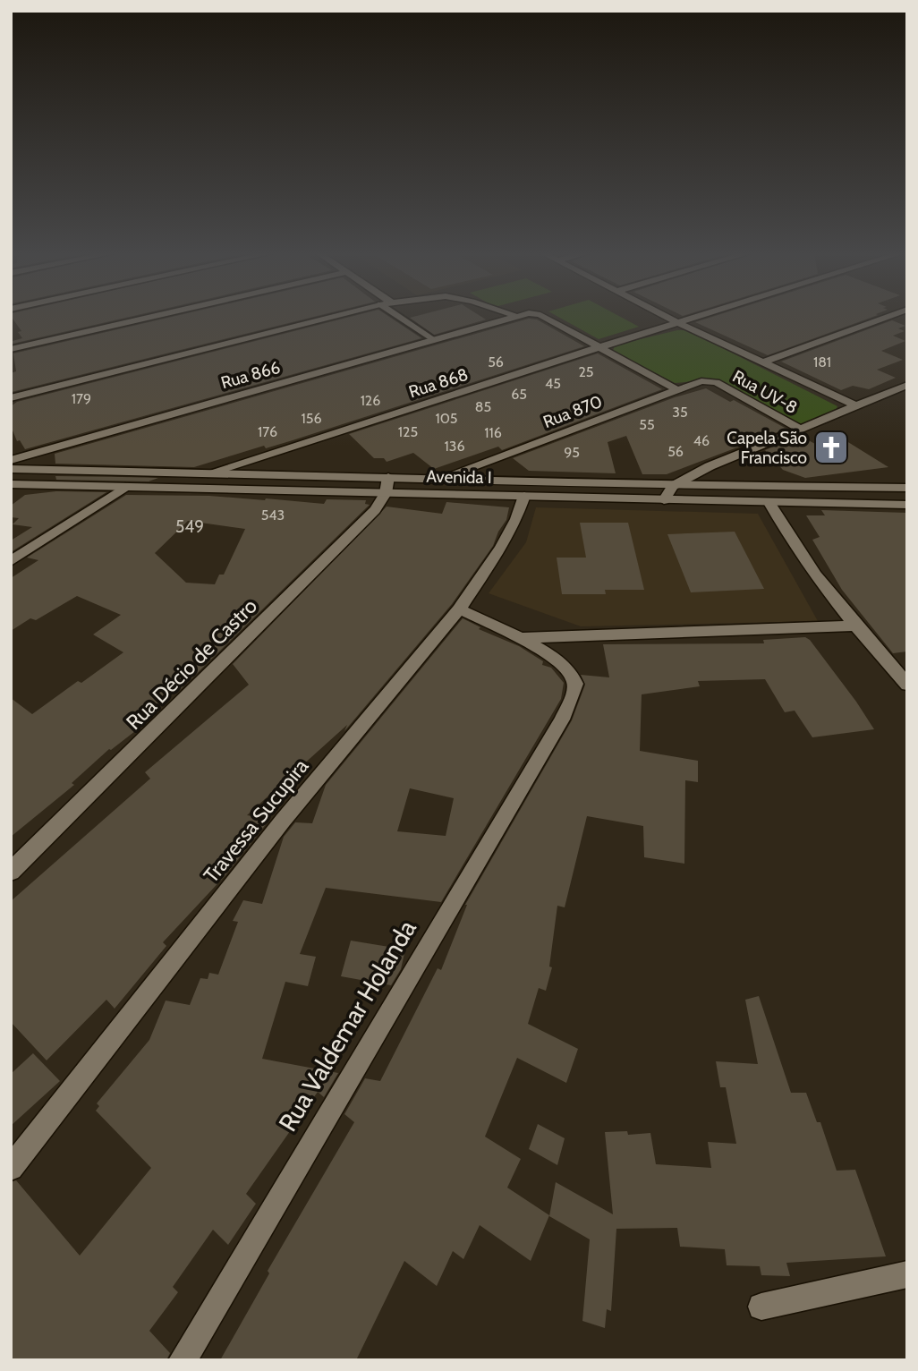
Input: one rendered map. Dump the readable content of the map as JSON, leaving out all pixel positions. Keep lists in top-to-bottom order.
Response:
{
  "streets": {
    "street": [
      "Rua 866",
      "Rua 868",
      "Rua UV-8",
      "Rua 870",
      "Avenida I",
      "Rua Décio de Castro",
      "Travessa Sucupira",
      "Rua Valdemar Holanda"
    ]
  },
  "crossings": [
    ["Rua 866", "Rua 868"],
    ["Rua 868", "Avenida I"],
    ["Rua UV-8", "Rua 870"],
    ["Rua 870", "Avenida I"],
    ["Avenida I", "Rua Décio de Castro"],
    ["Avenida I", "Travessa Sucupira"],
    ["Travessa Sucupira", "Rua Valdemar Holanda"]
  ],
  "places": {
    "church": ["Capela São Francisco"]
  },
  "house_numbers": [
    "56",
    "181",
    "25",
    "45",
    "65",
    "179",
    "126",
    "85",
    "35",
    "156",
    "105",
    "55",
    "176",
    "125",
    "116",
    "46",
    "136",
    "56",
    "95",
    "543",
    "549"
  ]
}
